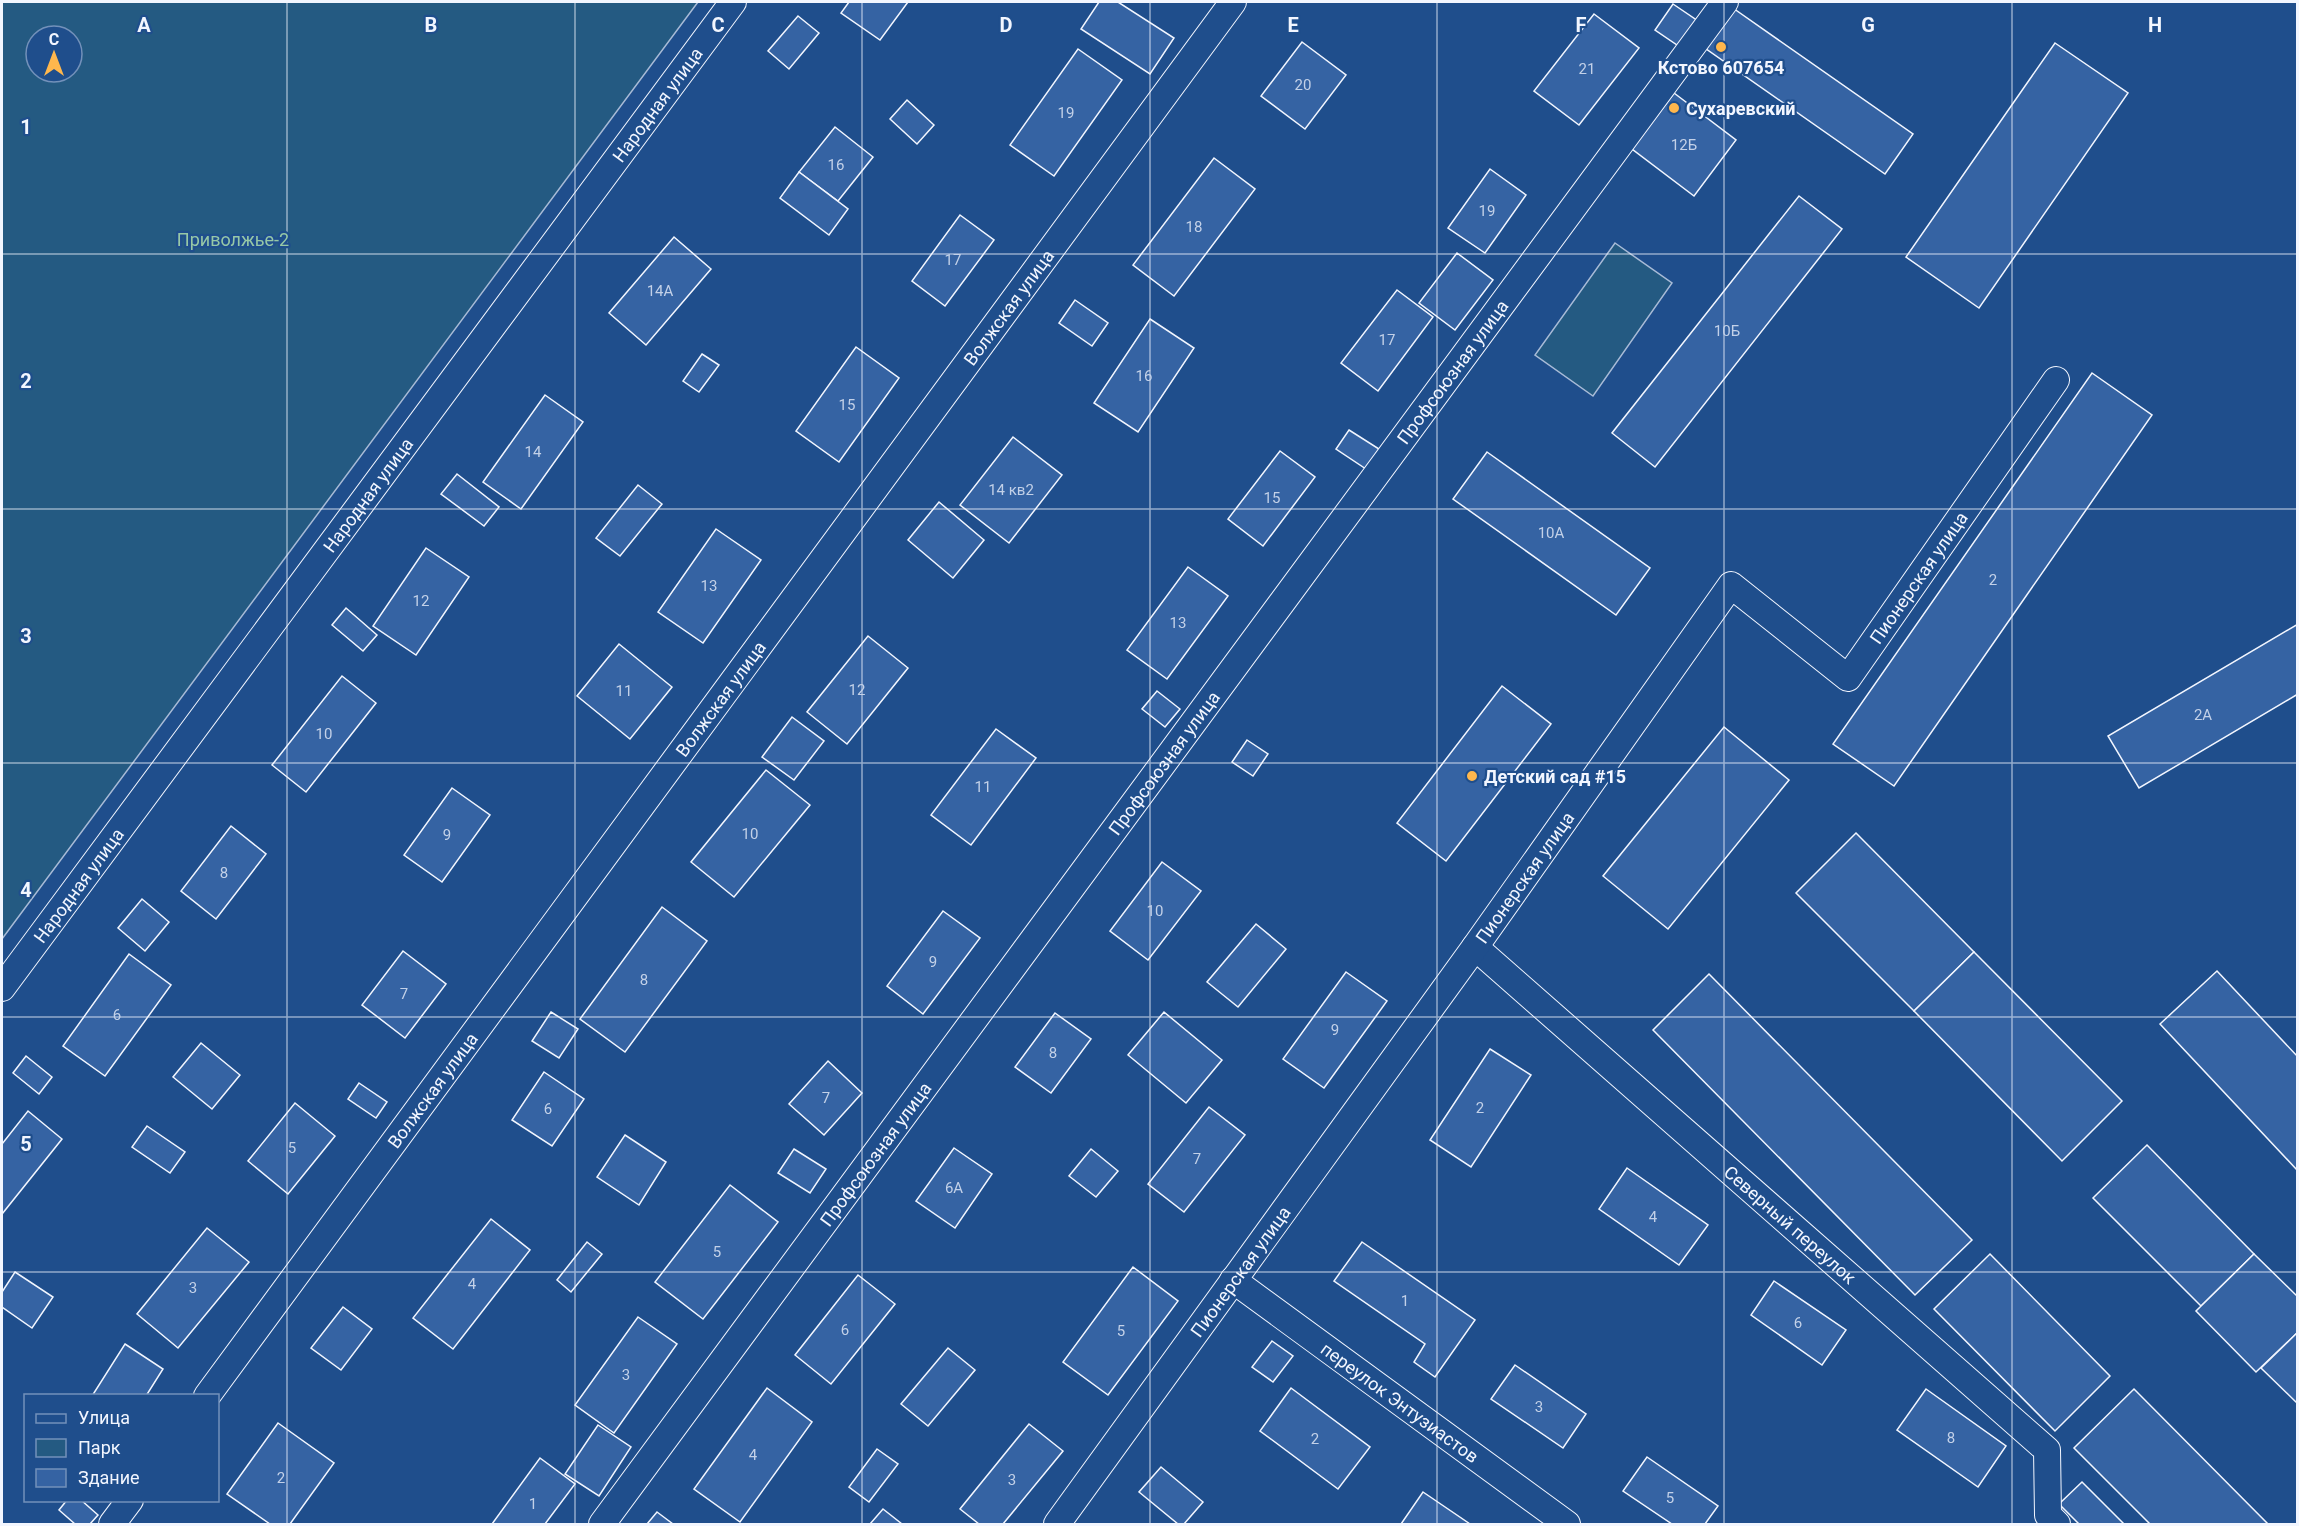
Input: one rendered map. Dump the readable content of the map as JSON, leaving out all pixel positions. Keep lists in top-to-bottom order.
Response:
{
  "streets": {
    "street": [
      "Народная улица",
      "Волжская улица",
      "Профсоюзная улица",
      "Пионерская улица",
      "Северный переулок",
      "переулок Энтузиастов"
    ]
  },
  "crossings": [
    ["Пионерская улица", "Северный переулок"],
    ["Пионерская улица", "переулок Энтузиастов"]
  ],
  "parks": ["Приволжье-2"],
  "places": ["Кстово 607654", "Сухаревский", "Детский сад #15"],
  "house_numbers": [
    "21",
    "20",
    "19",
    "12Б",
    "16",
    "19",
    "18",
    "17",
    "14А",
    "10Б",
    "17",
    "16",
    "15",
    "14",
    "14 кв2",
    "15",
    "10А",
    "2",
    "13",
    "12",
    "13",
    "12",
    "11",
    "2А",
    "10",
    "11",
    "10",
    "9",
    "8",
    "10",
    "9",
    "8",
    "7",
    "6",
    "9",
    "8",
    "7",
    "2",
    "6",
    "5",
    "7",
    "6А",
    "4",
    "5",
    "4",
    "3",
    "1",
    "6",
    "6",
    "5",
    "3",
    "3",
    "8",
    "2",
    "4",
    "2",
    "3",
    "5",
    "1"
  ],
  "legend": ["Улица", "Парк", "Здание"],
  "north": "top",
  "grid": {
    "columns": [
      "A",
      "B",
      "C",
      "D",
      "E",
      "F",
      "G",
      "H"
    ],
    "rows": [
      "1",
      "2",
      "3",
      "4",
      "5"
    ]
  }
}
